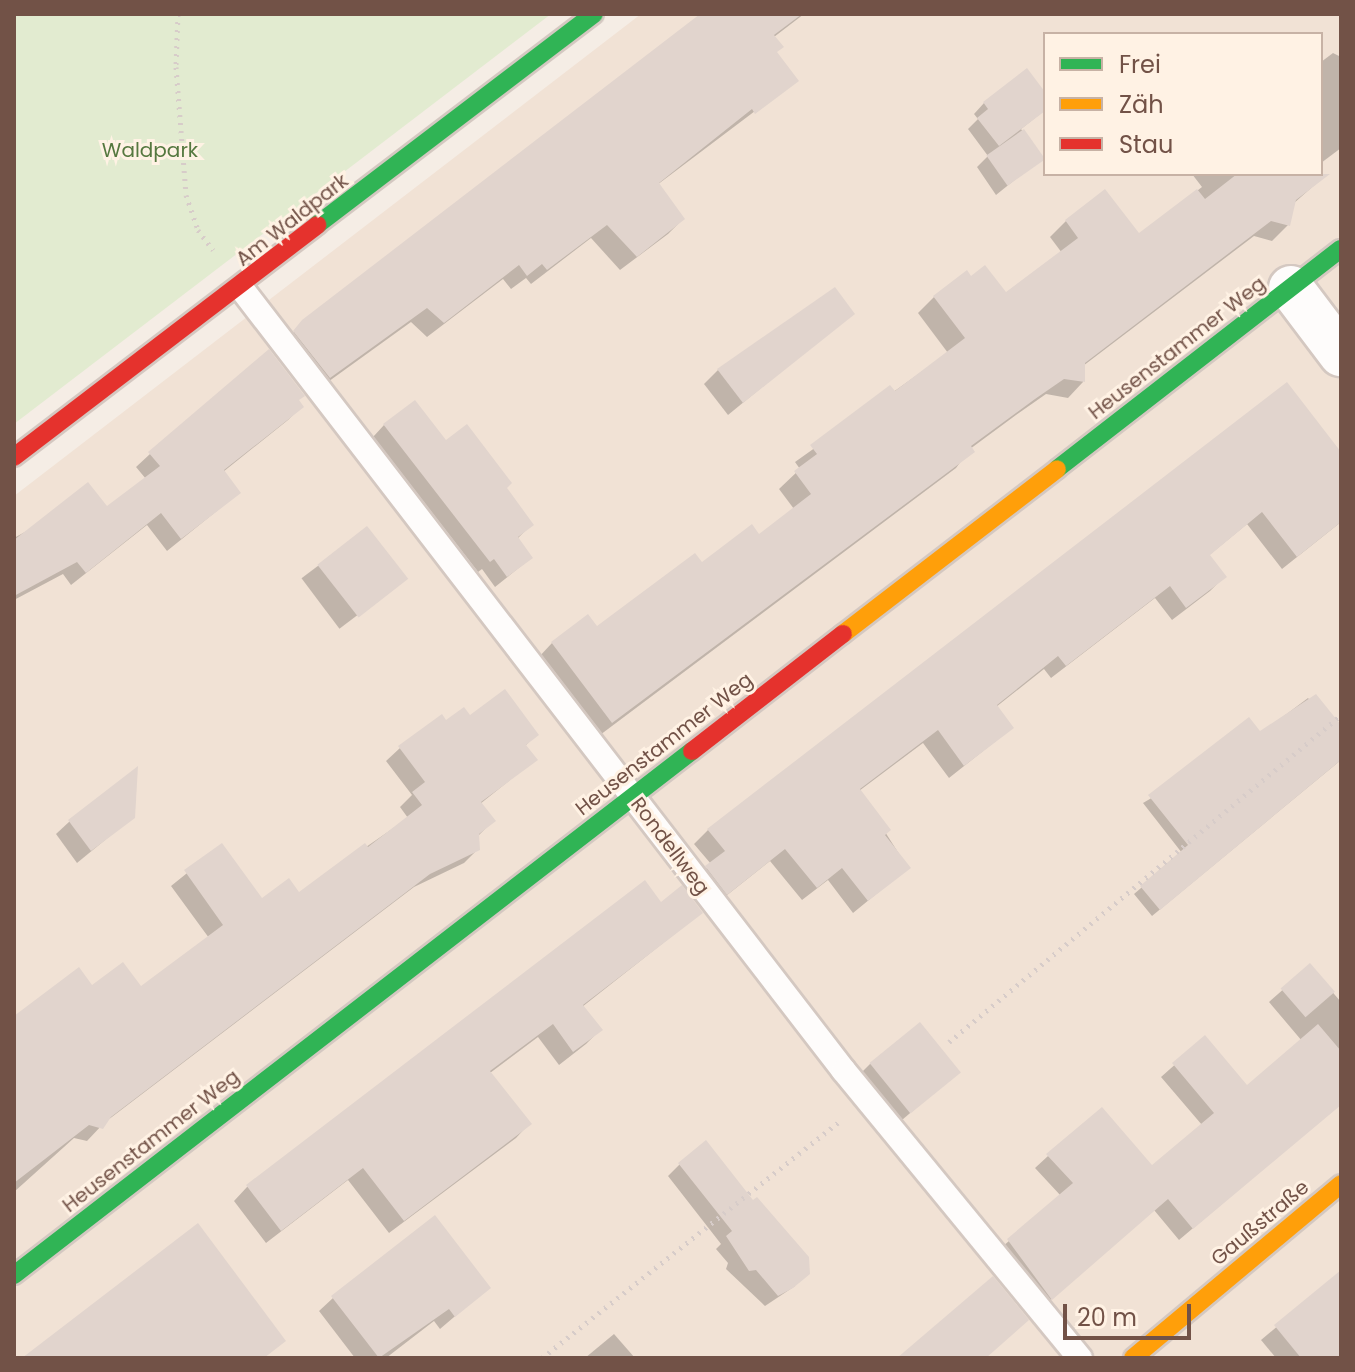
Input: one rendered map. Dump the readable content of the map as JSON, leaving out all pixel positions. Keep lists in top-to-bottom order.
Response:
{
  "streets": {
    "street": ["Am Waldpark", "Heusenstammer Weg", "Gaußstraße"],
    "lane": ["Rondellweg"]
  },
  "crossings": [
    ["Am Waldpark", "Rondellweg"],
    ["Heusenstammer Weg", "Rondellweg"]
  ],
  "parks": ["Waldpark"],
  "legend": ["Frei", "Zäh", "Stau"],
  "scale_bar": "20 m"
}
